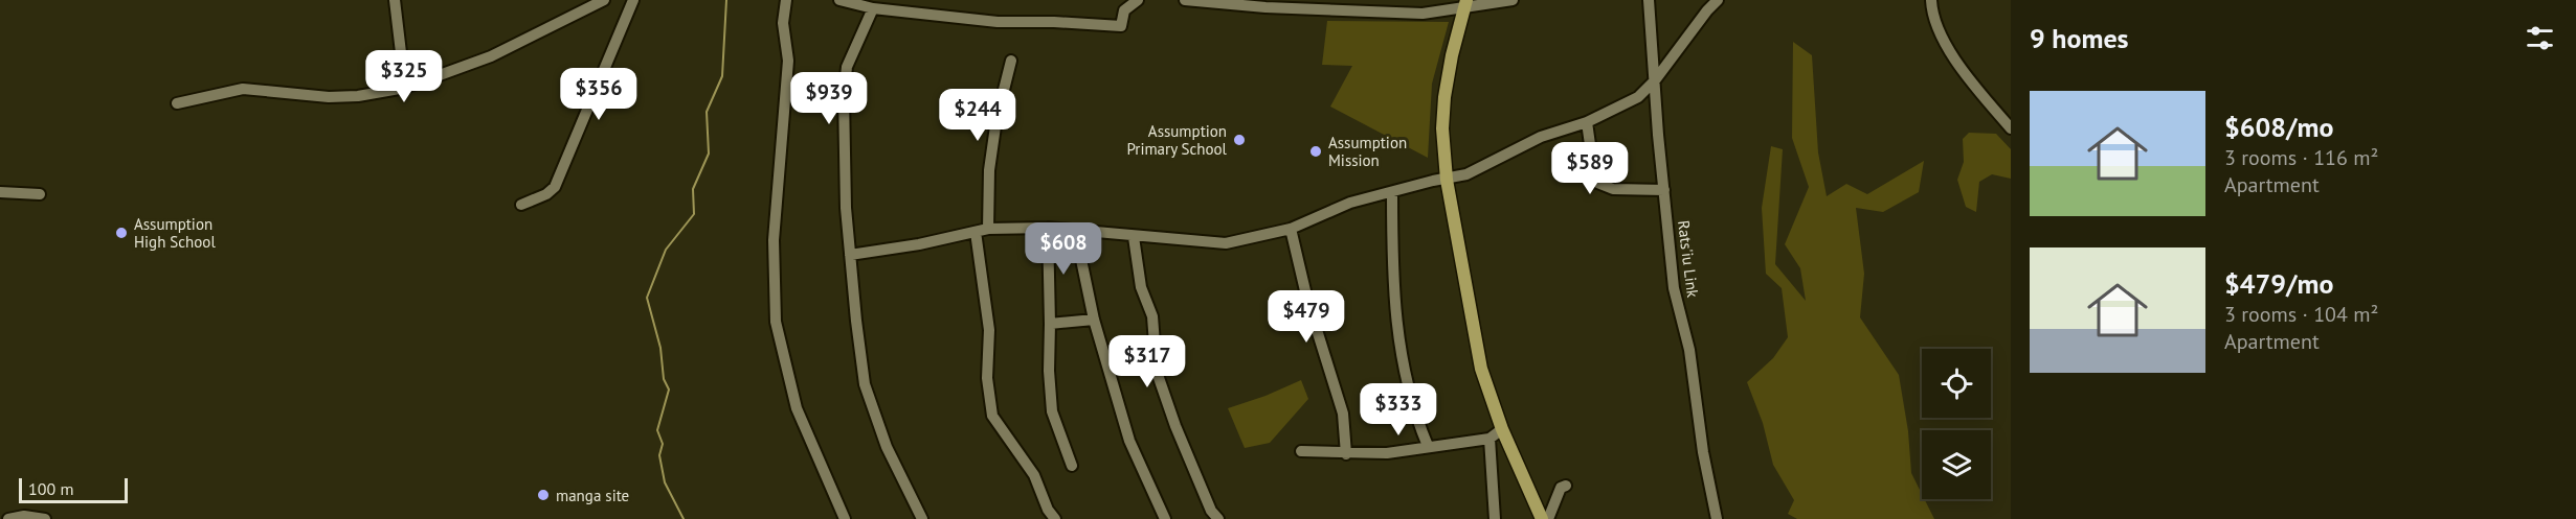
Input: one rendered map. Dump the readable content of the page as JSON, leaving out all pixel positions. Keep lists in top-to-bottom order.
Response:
{
  "streets": {
    "street": ["Rats'iu Link"]
  },
  "places": [
    "Assumption Primary School",
    "Assumption Mission",
    "Assumption High School",
    "manga site"
  ],
  "scale_bar": "100 m",
  "page": {
    "heading": "9 homes",
    "price": [
      "$325",
      "$356",
      "$939",
      "$244",
      "$589",
      "$608",
      "$479",
      "$317",
      "$333"
    ],
    "list": [
      {
        "name": "$608/mo",
        "note": "3 rooms · 116 m² · Apartment"
      },
      {
        "name": "$479/mo",
        "note": "3 rooms · 104 m² · Apartment"
      }
    ],
    "scale": "100 m"
  }
}
